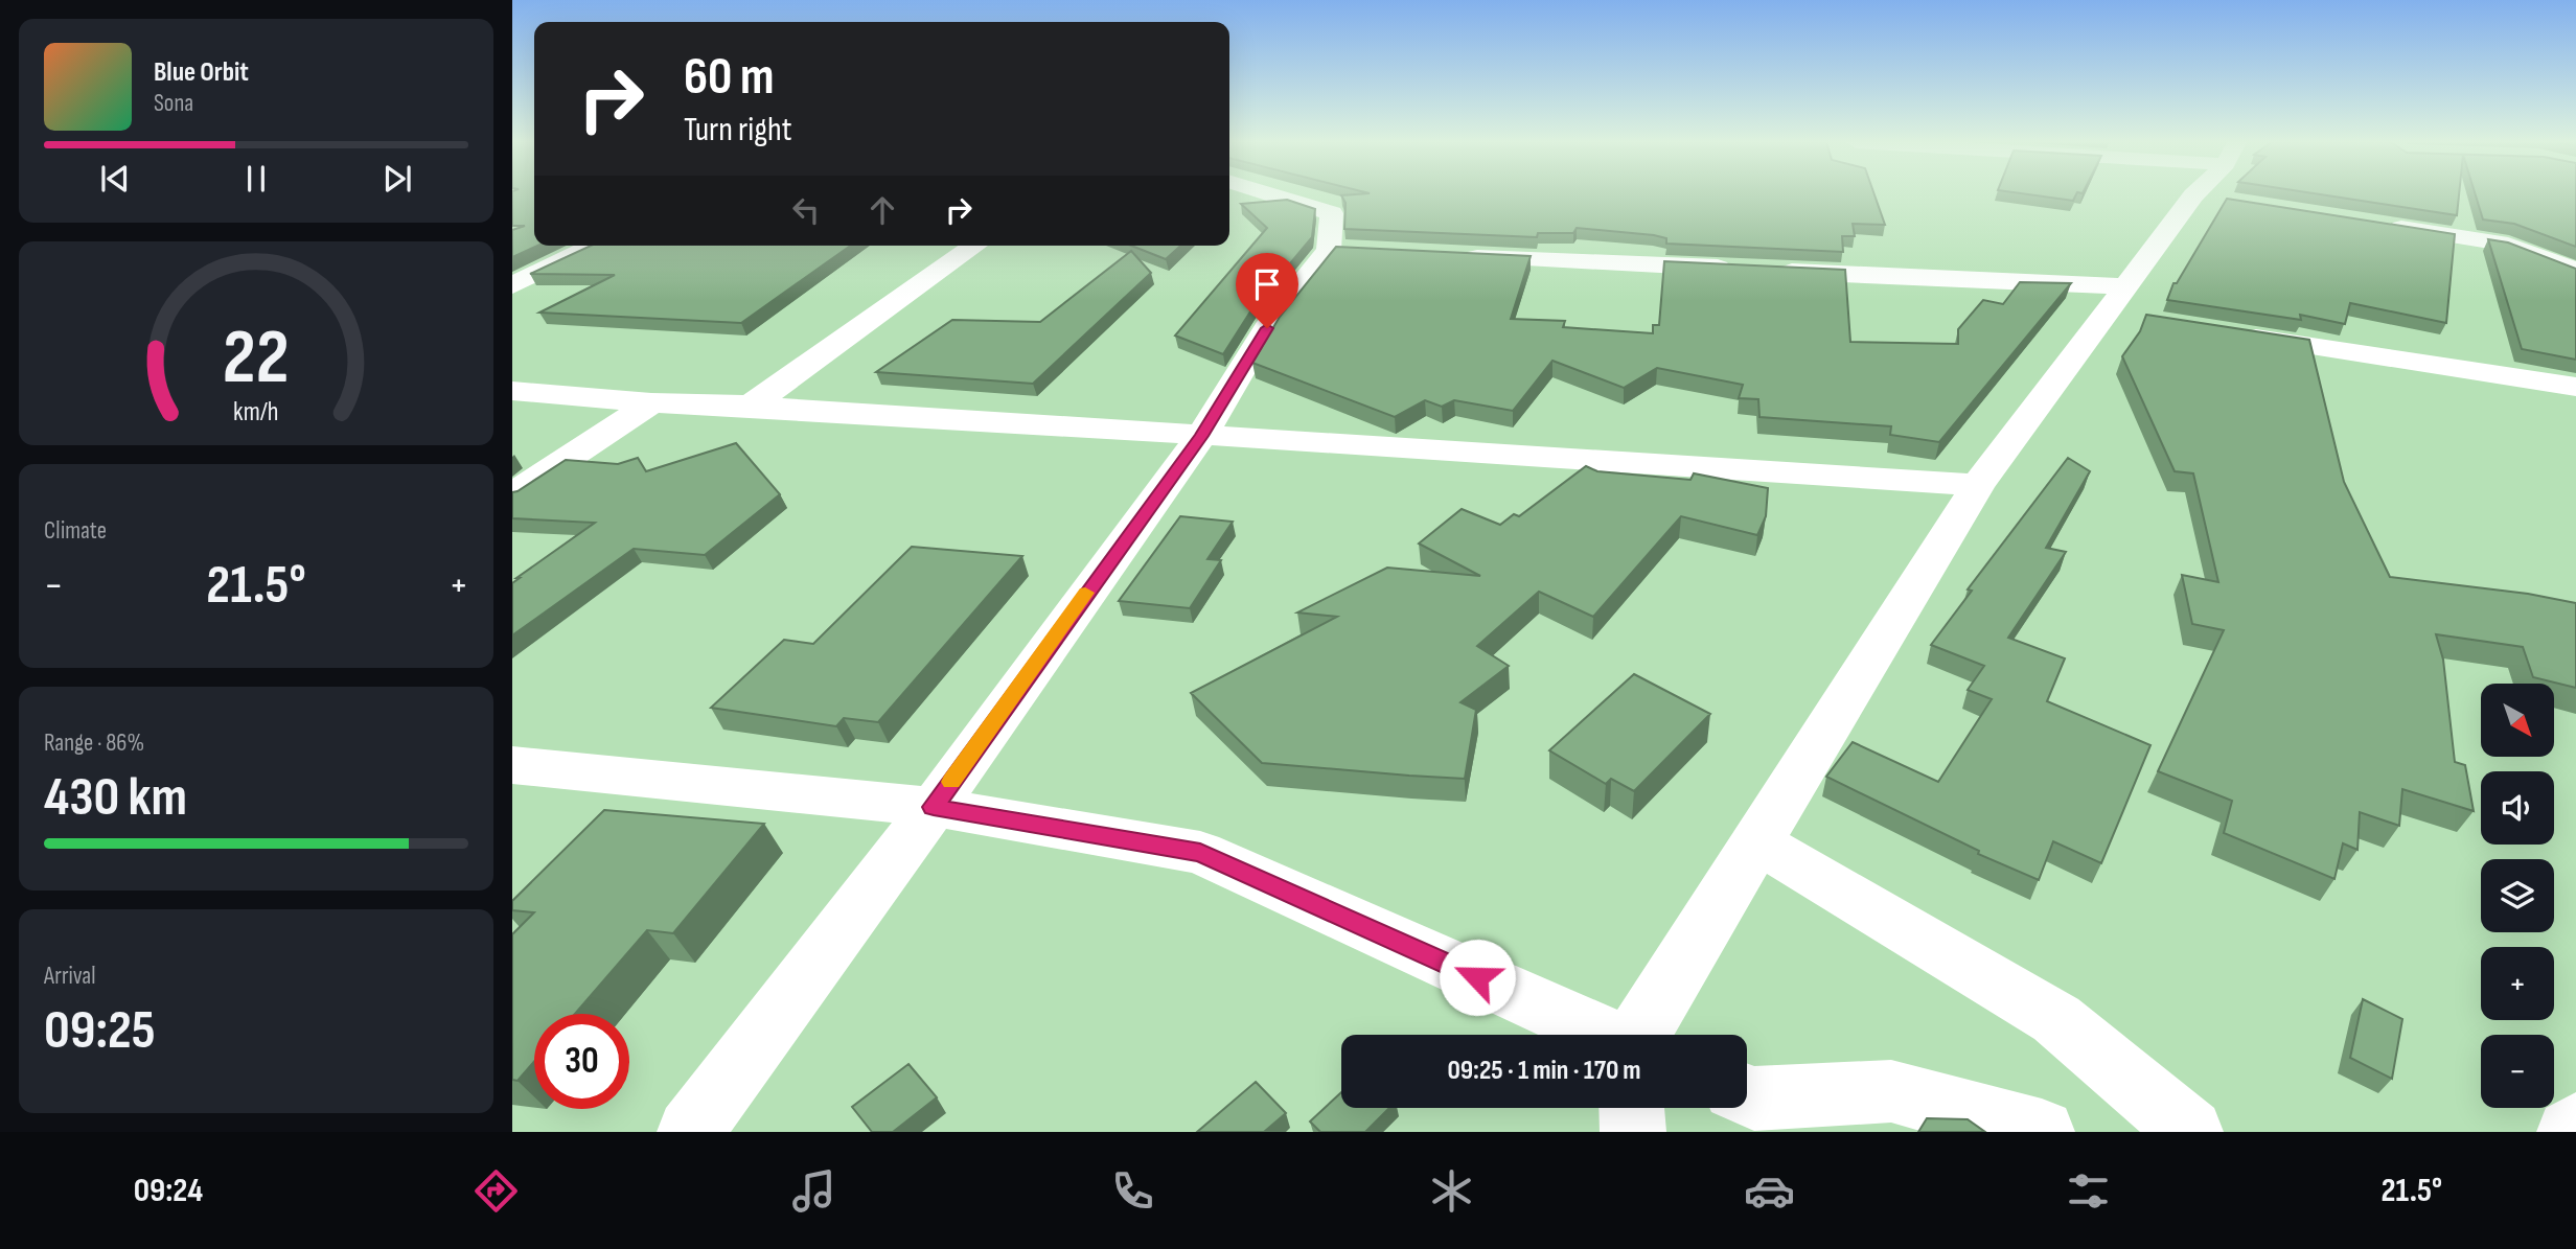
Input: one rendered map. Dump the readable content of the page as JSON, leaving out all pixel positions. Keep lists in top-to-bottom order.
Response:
{
  "north": "bottom right",
  "page": {
    "turn": ["60 m", "Turn right"],
    "song": ["Blue Orbit", "Sona"],
    "tile": [
      "Climate",
      ["Range · 86%", "430 km"],
      ["Arrival", "09:25"]
    ],
    "heat": ["−", "21.5°", "+"],
    "map_buttons": ["+", "−"],
    "limit": "30",
    "trip": "09:25 · 1 min · 170 m",
    "tabs": ["09:24", "21.5°"],
    "gauge": ["22", "km/h"]
  }
}
